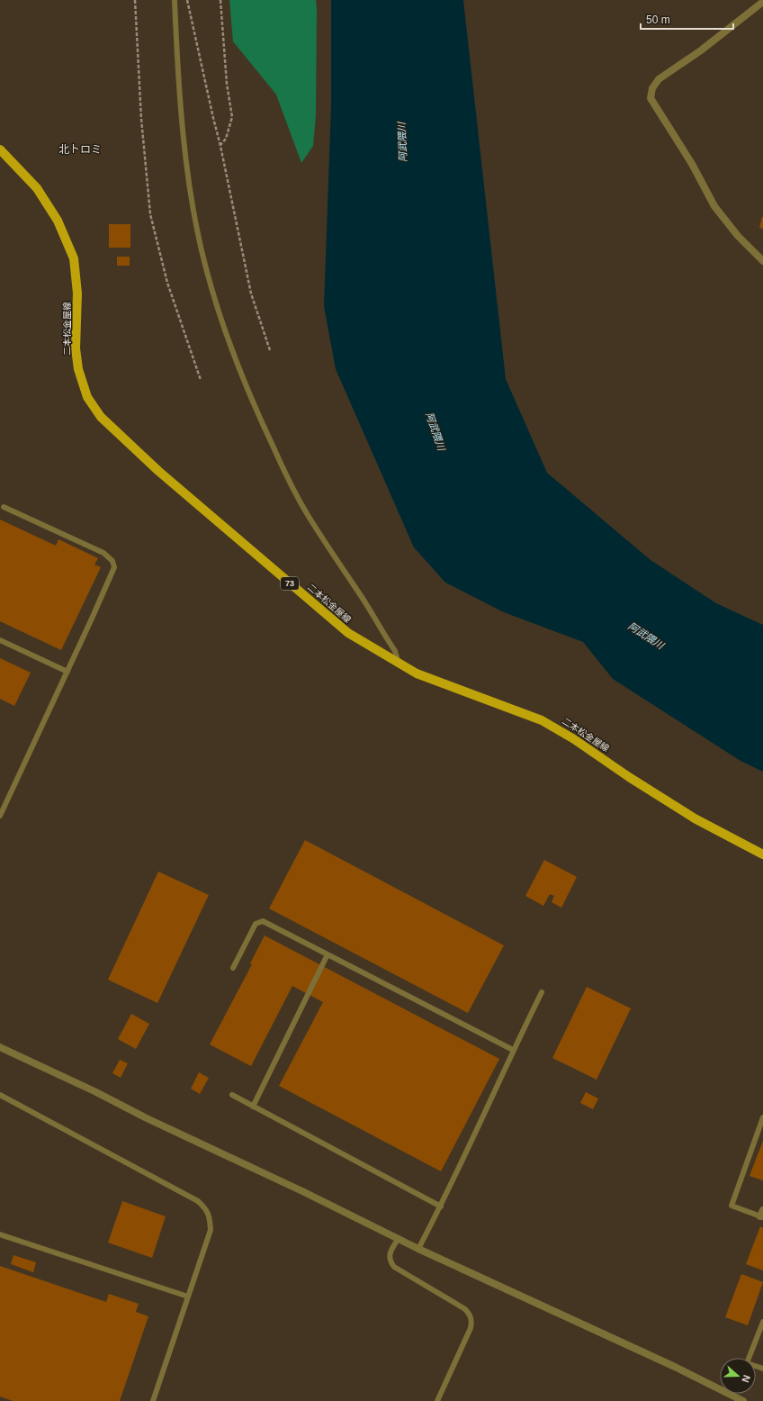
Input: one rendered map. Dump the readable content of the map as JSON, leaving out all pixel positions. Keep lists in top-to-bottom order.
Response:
{
  "streets": {
    "main road": ["二本松金屋線", "73"]
  },
  "districts": ["北トロミ"],
  "water": ["阿武隈川"],
  "scale_bar": "50 m",
  "north": "right"
}
